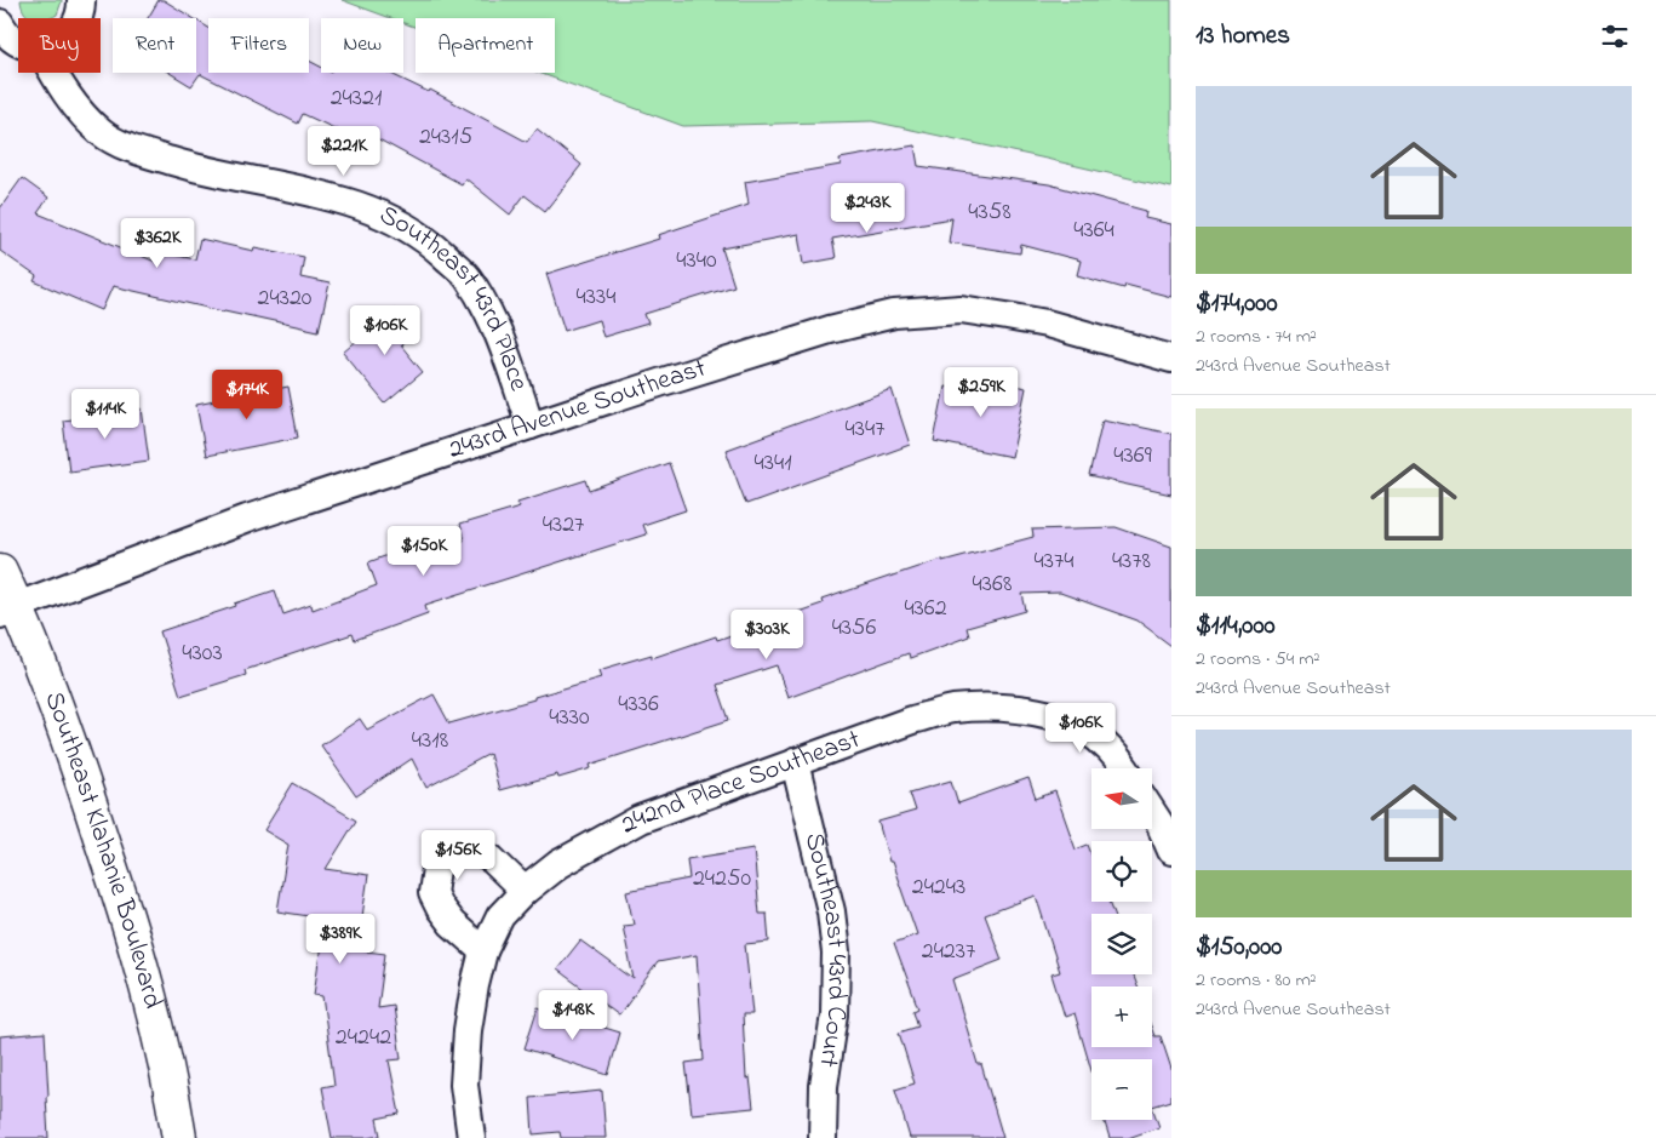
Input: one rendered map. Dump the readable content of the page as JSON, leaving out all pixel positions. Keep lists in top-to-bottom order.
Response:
{
  "streets": {
    "street": [
      "Southeast 43rd Place",
      "243rd Avenue Southeast",
      "242nd Place Southeast",
      "Southeast Klahanie Boulevard",
      "Southeast 43rd Court"
    ]
  },
  "crossings": [
    ["Southeast 43rd Place", "243rd Avenue Southeast"],
    ["243rd Avenue Southeast", "Southeast Klahanie Boulevard"],
    ["242nd Place Southeast", "Southeast 43rd Court"]
  ],
  "house_numbers": [
    "24321",
    "24315",
    "4358",
    "4364",
    "4340",
    "4334",
    "24320",
    "4347",
    "4369",
    "4341",
    "4327",
    "4374",
    "4378",
    "4368",
    "4362",
    "4356",
    "4303",
    "4336",
    "4330",
    "4318",
    "24250",
    "24243",
    "24237",
    "24242"
  ],
  "north": "left",
  "page": {
    "heading": "13 homes",
    "chip": [
      "Buy",
      "Rent",
      "Filters",
      "New",
      "Apartment"
    ],
    "list": [
      {
        "name": "$174,000",
        "note": "2 rooms · 74 m² · 243rd Avenue Southeast"
      },
      {
        "name": "$114,000",
        "note": "2 rooms · 54 m² · 243rd Avenue Southeast"
      },
      {
        "name": "$150,000",
        "note": "2 rooms · 80 m² · 243rd Avenue Southeast"
      }
    ],
    "price": [
      "$221K",
      "$243K",
      "$362K",
      "$106K",
      "$259K",
      "$174K",
      "$114K",
      "$150K",
      "$303K",
      "$106K",
      "$156K",
      "$389K",
      "$148K"
    ],
    "map_buttons": ["+", "−"]
  }
}
